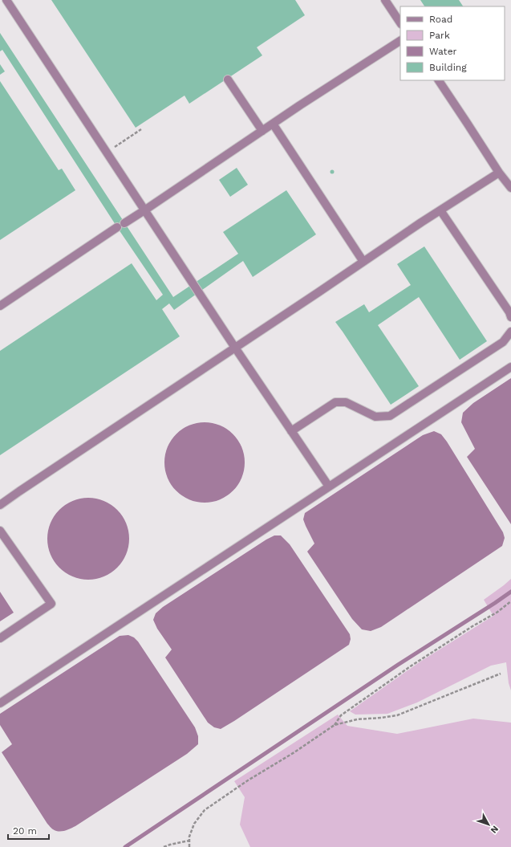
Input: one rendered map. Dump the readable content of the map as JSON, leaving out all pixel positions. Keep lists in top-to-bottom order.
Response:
{
  "legend": [
    "Road",
    "Park",
    "Water",
    "Building"
  ],
  "scale_bar": "20 m",
  "north": "bottom right"
}
